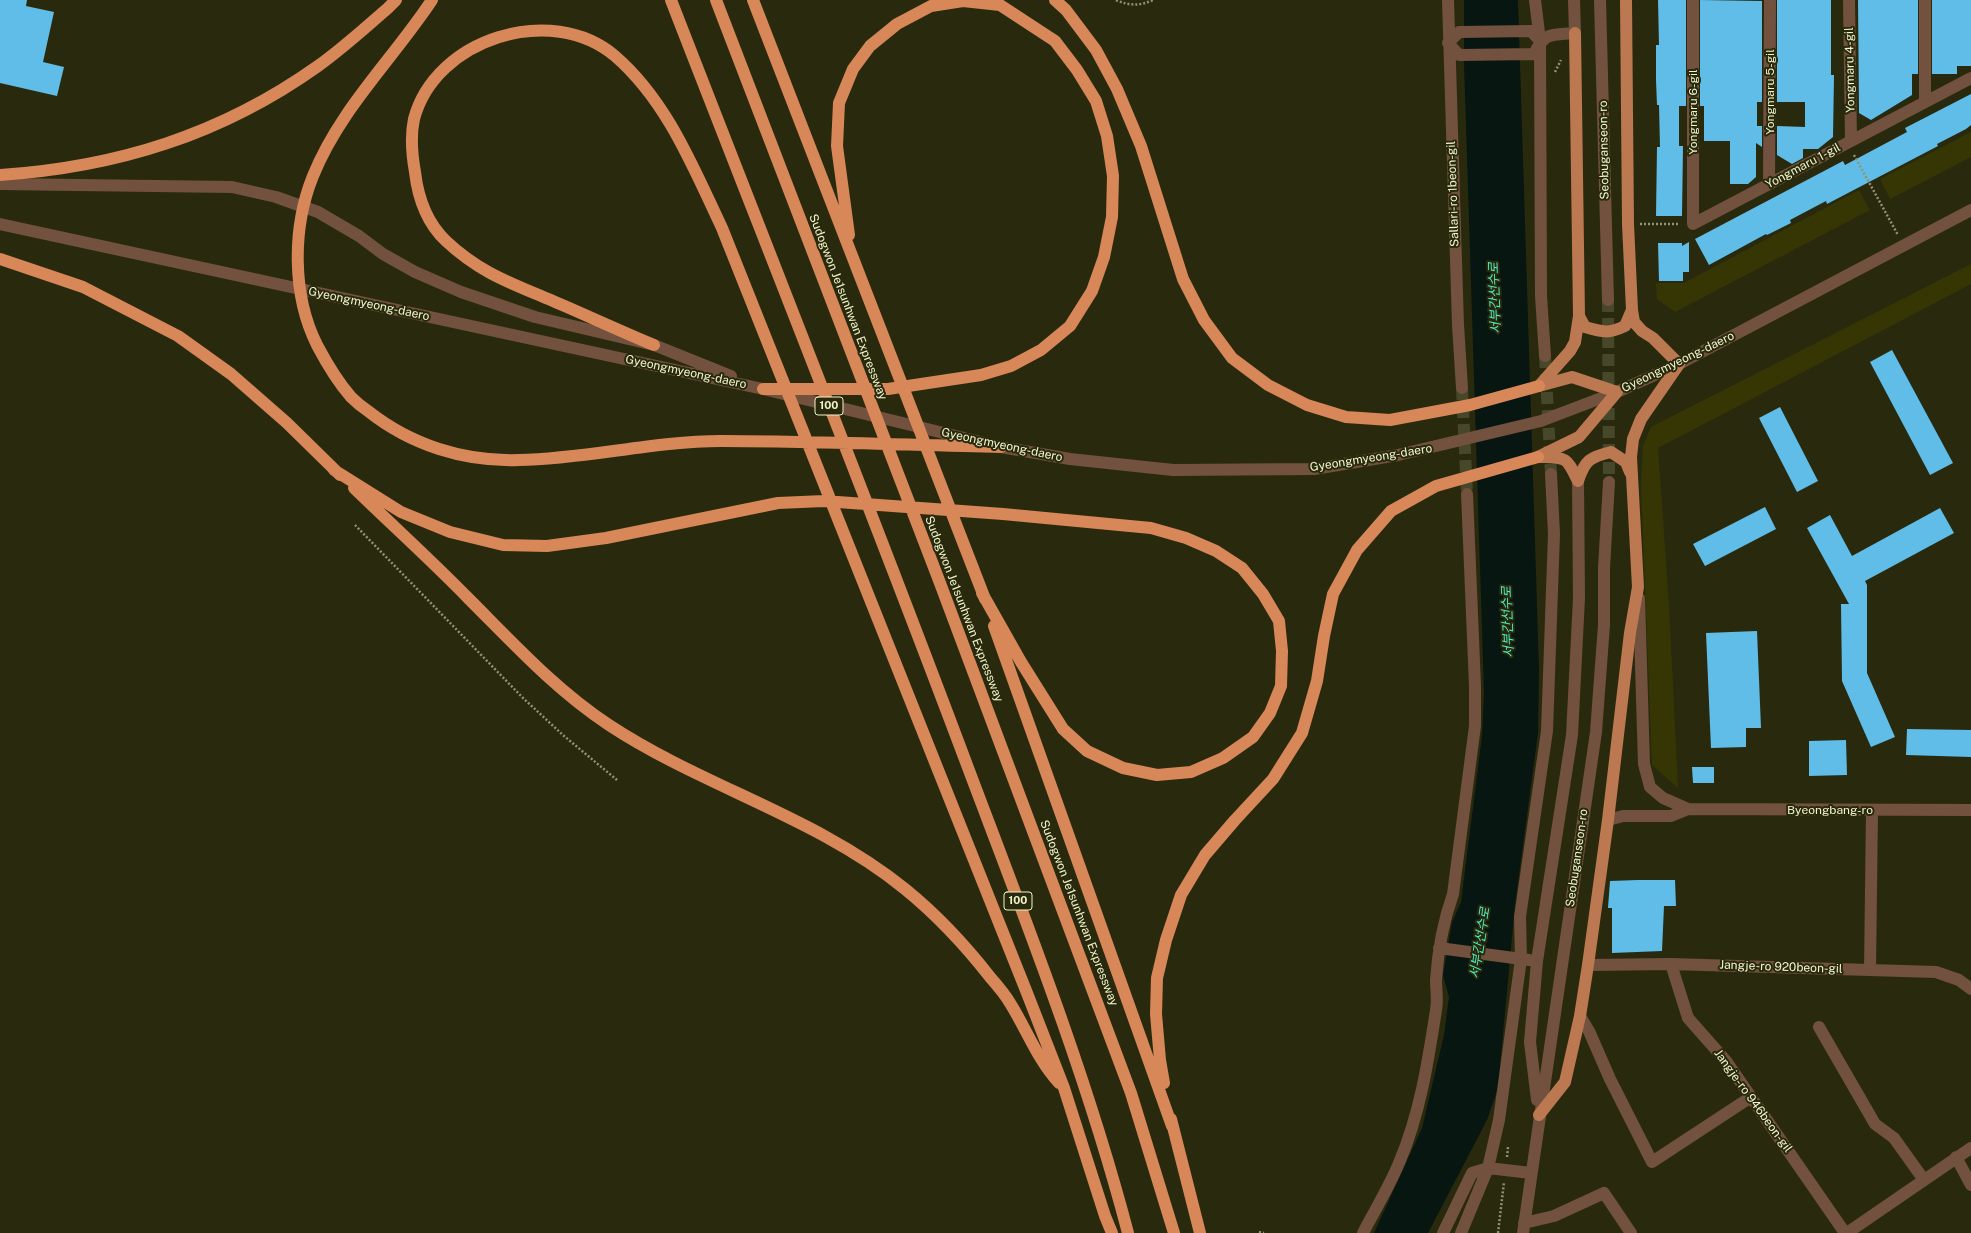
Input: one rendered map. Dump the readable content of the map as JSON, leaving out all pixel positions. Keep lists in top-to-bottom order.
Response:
{
  "streets": {
    "highway": ["Sudogwon Je1sunhwan Expressway", "100"],
    "street": [
      "Yongmaru 4-gil",
      "Yongmaru 5-gil",
      "Yongmaru 6-gil",
      "Seobuganseon-ro",
      "Yongmaru 1-gil",
      "Sallari-ro 1beon-gil",
      "Gyeongmyeong-daero",
      "Byeongbang-ro",
      "Jangje-ro 920beon-gil",
      "Jangje-ro 946beon-gil"
    ]
  },
  "crossings": [
    ["Yongmaru 4-gil", "Yongmaru 1-gil"],
    ["Yongmaru 5-gil", "Yongmaru 1-gil"],
    ["Yongmaru 6-gil", "Yongmaru 1-gil"],
    ["Jangje-ro 920beon-gil", "Jangje-ro 946beon-gil"]
  ],
  "water": ["서부간선수로"]
}
